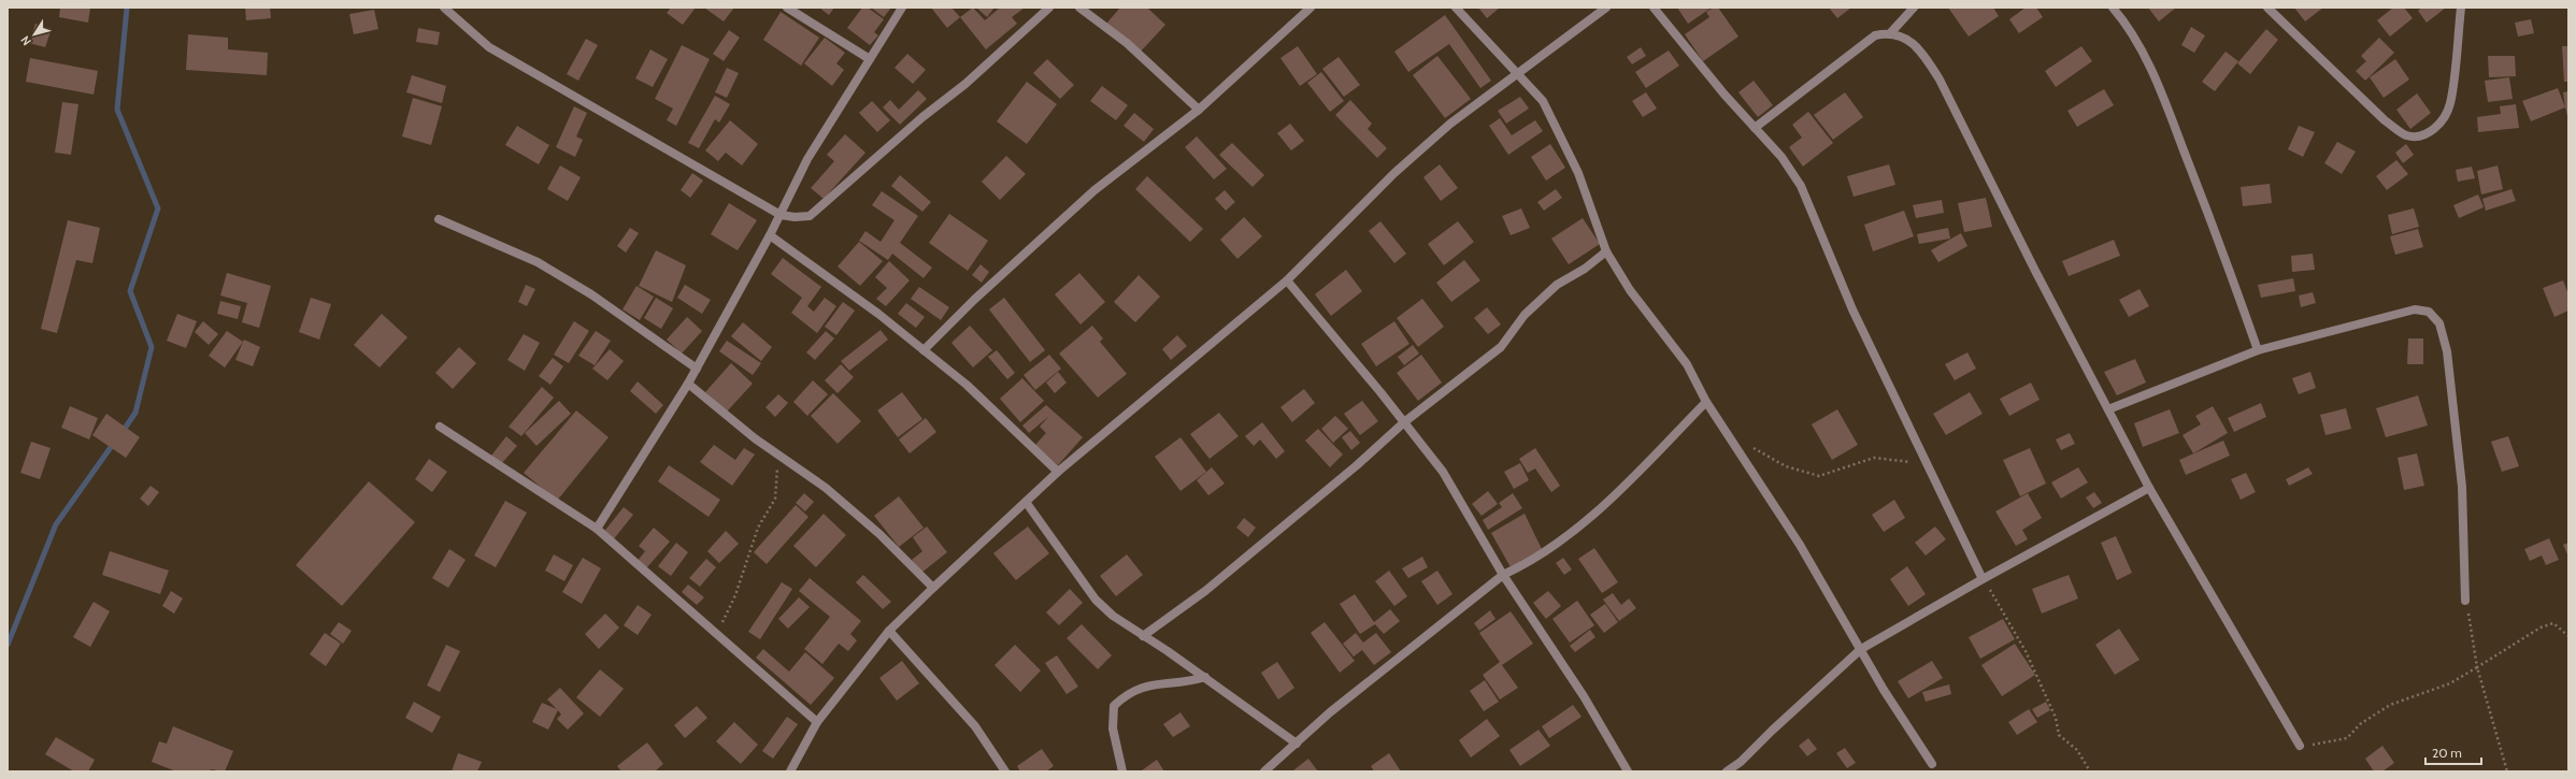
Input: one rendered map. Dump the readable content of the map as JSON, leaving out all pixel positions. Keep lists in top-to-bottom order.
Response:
{
  "scale_bar": "20 m",
  "north": "bottom left"
}
